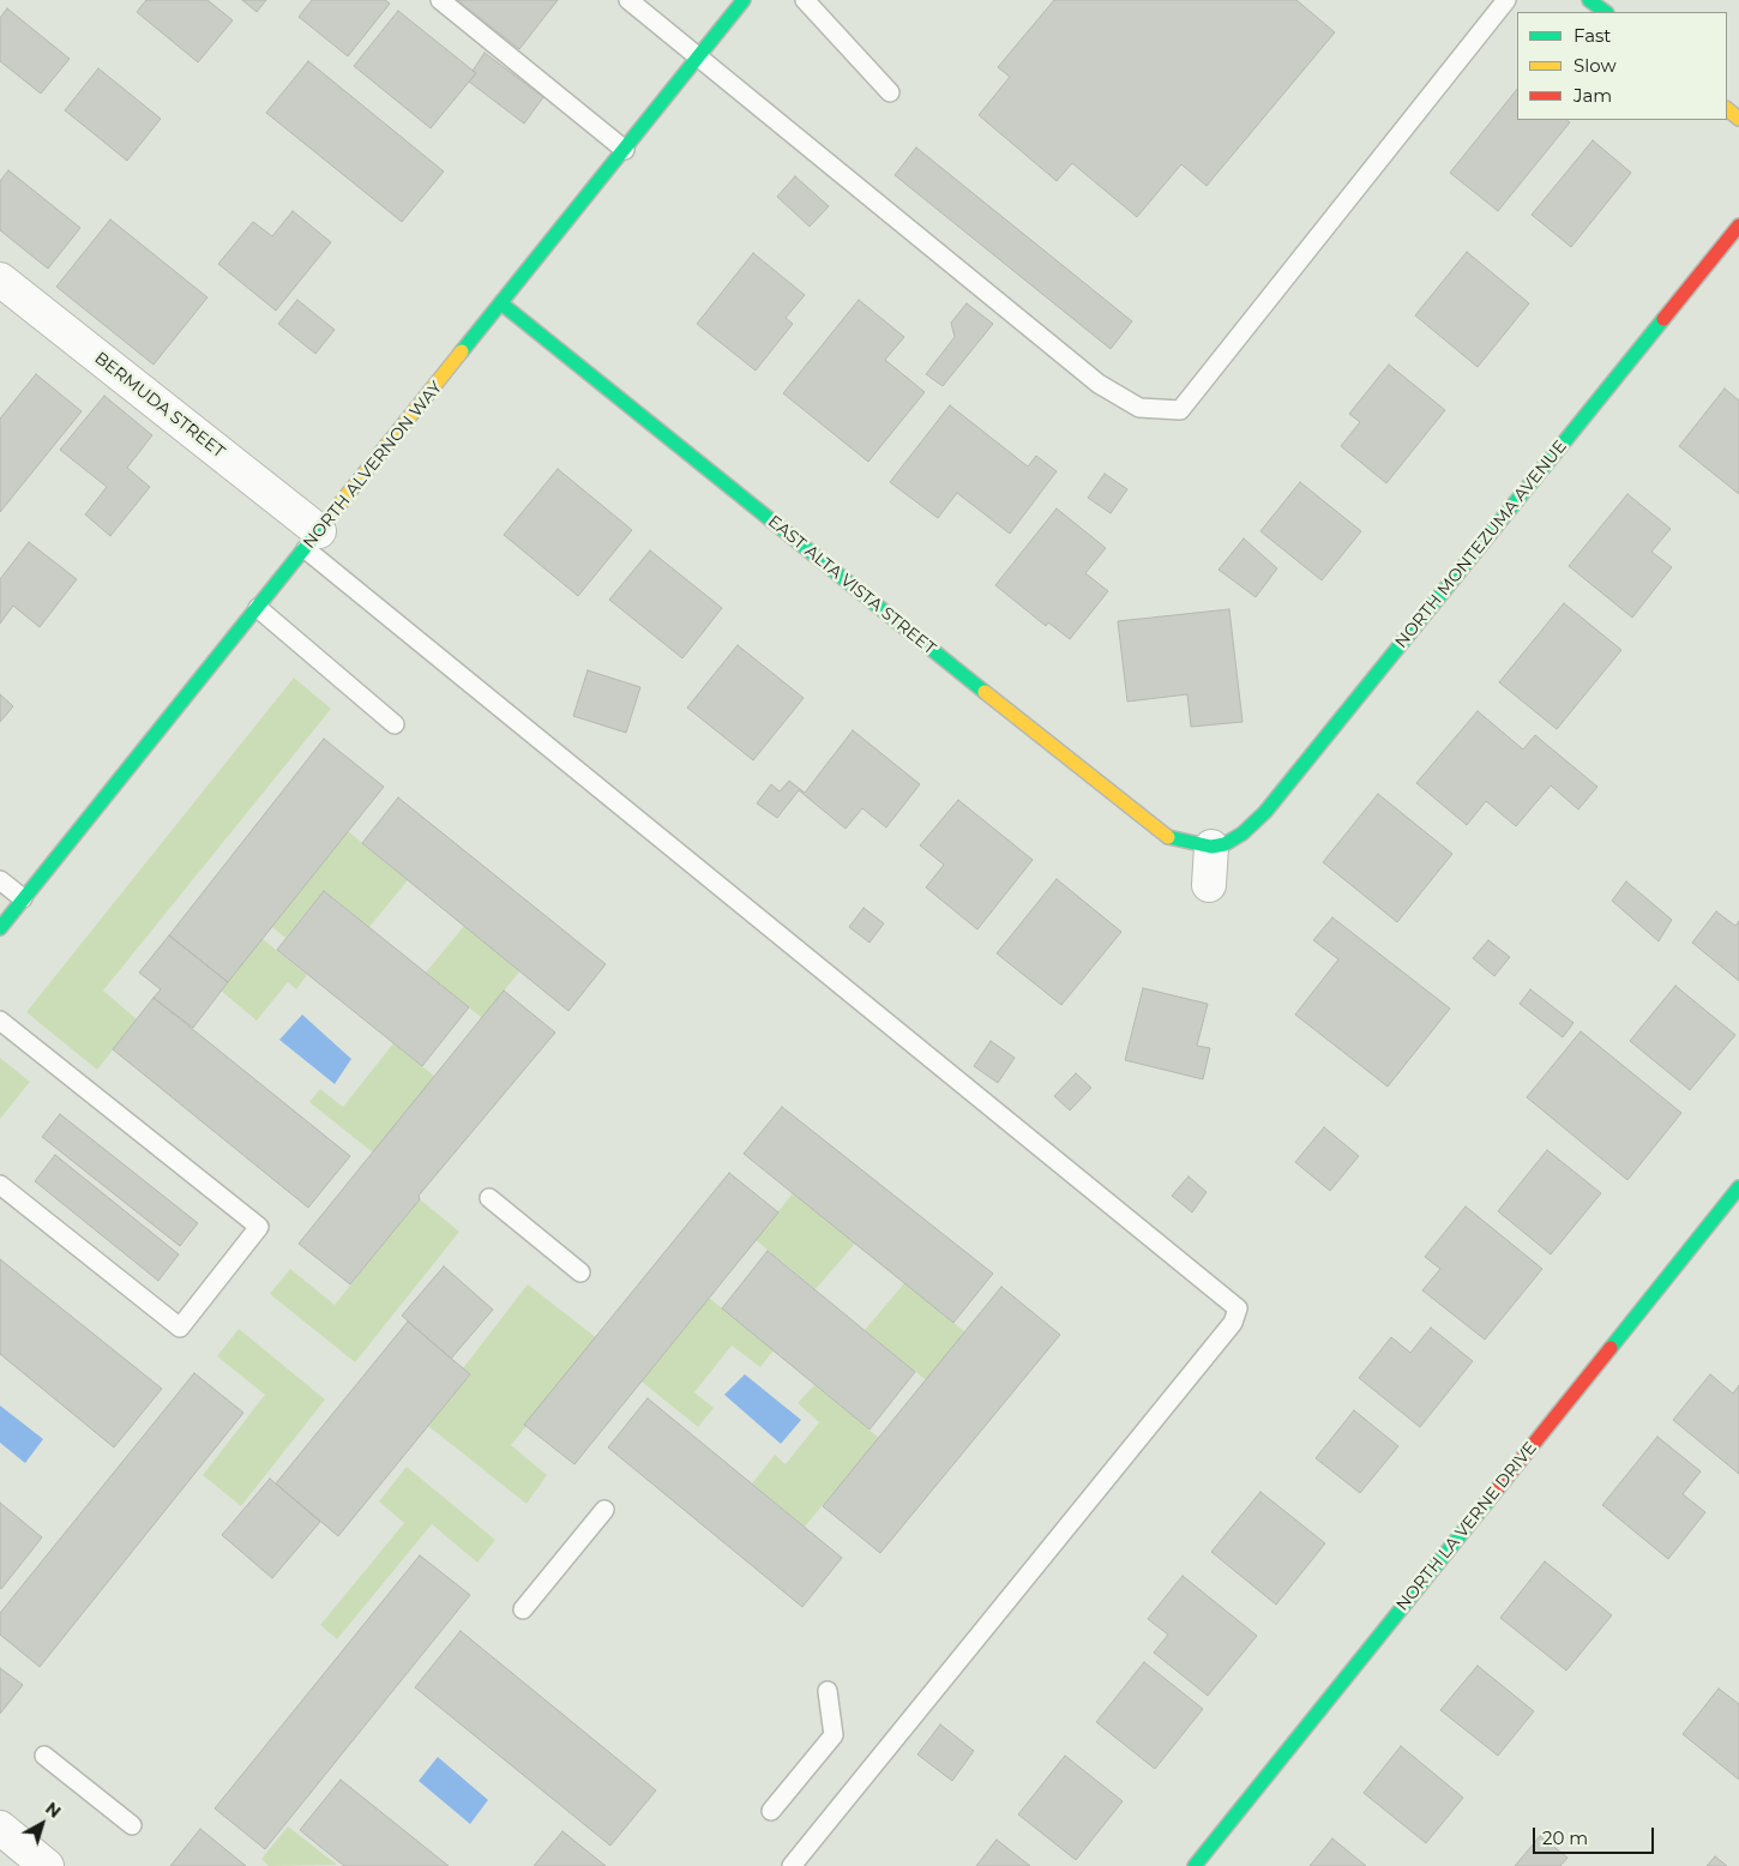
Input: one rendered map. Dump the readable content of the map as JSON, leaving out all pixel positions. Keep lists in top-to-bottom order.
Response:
{
  "streets": {
    "street": [
      "BERMUDA STREET",
      "NORTH ALVERNON WAY",
      "NORTH MONTEZUMA AVENUE",
      "EAST ALTA VISTA STREET",
      "NORTH LA VERNE DRIVE"
    ]
  },
  "crossings": [
    ["BERMUDA STREET", "NORTH ALVERNON WAY"],
    ["NORTH ALVERNON WAY", "EAST ALTA VISTA STREET"],
    ["NORTH MONTEZUMA AVENUE", "EAST ALTA VISTA STREET"]
  ],
  "legend": ["Fast", "Slow", "Jam"],
  "scale_bar": "20 m",
  "north": "top right"
}
